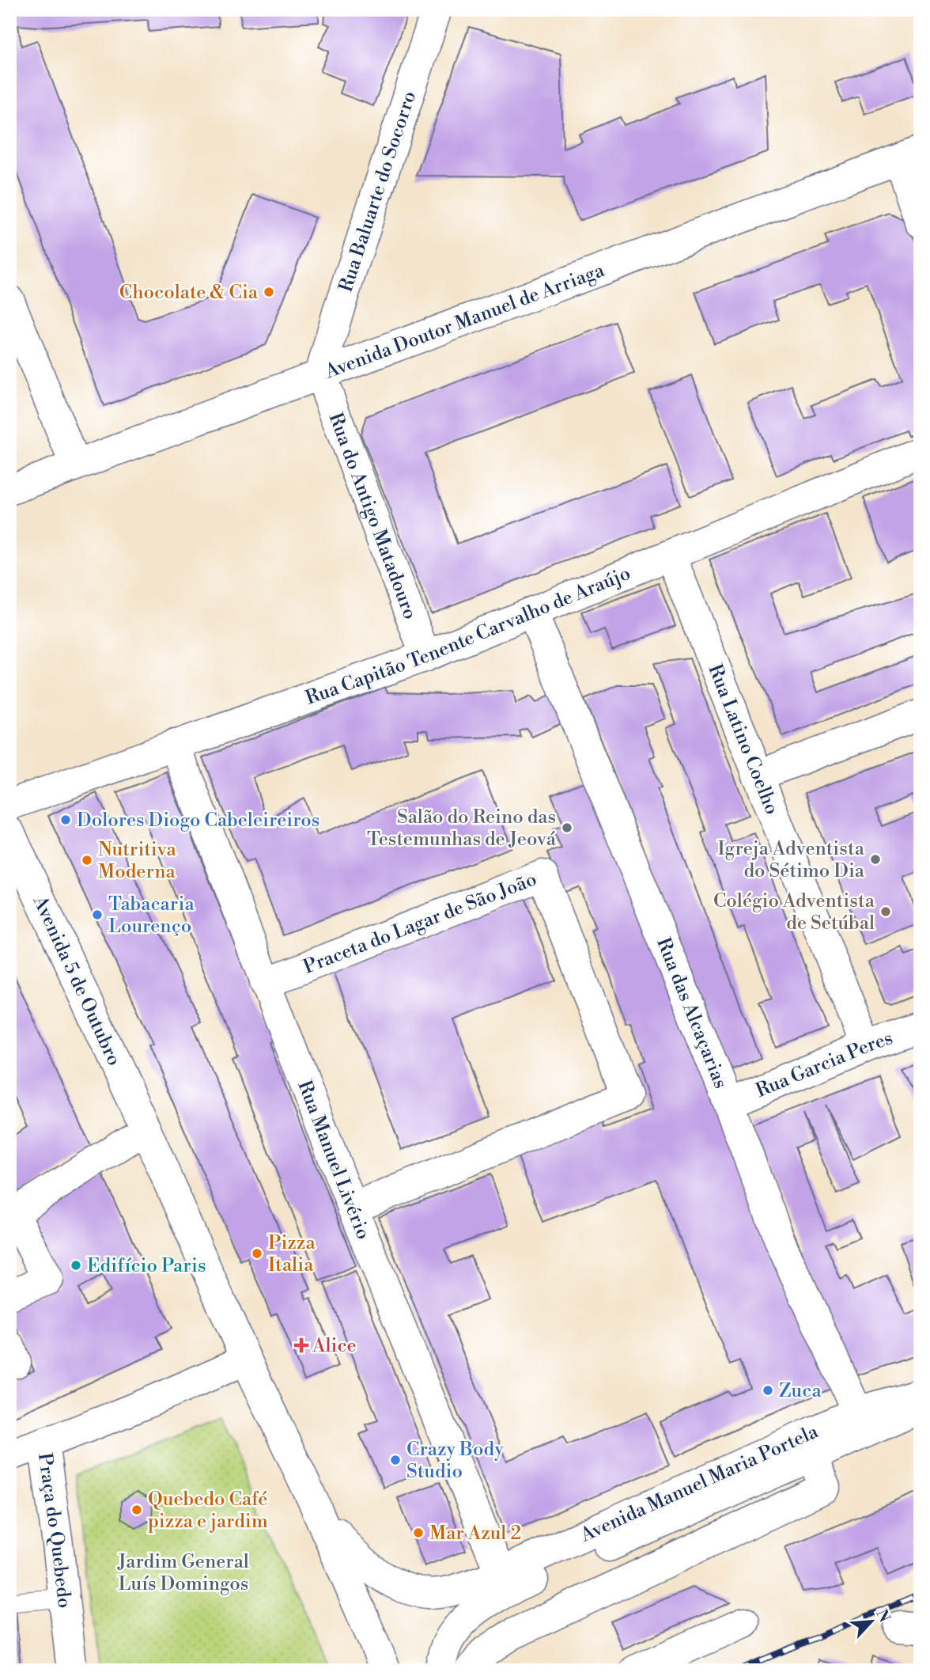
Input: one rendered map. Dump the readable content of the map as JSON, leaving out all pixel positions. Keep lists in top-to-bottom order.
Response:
{
  "streets": {
    "street": [
      "Rua Baluarte do Socorro",
      "Avenida Doutor Manuel de Arriaga",
      "Rua do Antigo Matadouro",
      "Rua Capitão Tenente Carvalho de Araújo",
      "Rua Latino Coelho",
      "Praceta do Lagar de São João",
      "Avenida 5 de Outubro",
      "Rua das Alcaçarias",
      "Rua Garcia Peres",
      "Rua Manuel Livério",
      "Avenida Manuel Maria Portela",
      "Praça do Quebedo"
    ]
  },
  "crossings": [
    ["Rua Baluarte do Socorro", "Avenida Doutor Manuel de Arriaga"],
    ["Rua Baluarte do Socorro", "Rua do Antigo Matadouro"],
    ["Avenida Doutor Manuel de Arriaga", "Rua do Antigo Matadouro"],
    ["Rua do Antigo Matadouro", "Rua Capitão Tenente Carvalho de Araújo"],
    ["Rua Capitão Tenente Carvalho de Araújo", "Rua Latino Coelho"],
    ["Rua Capitão Tenente Carvalho de Araújo", "Rua das Alcaçarias"],
    ["Rua Capitão Tenente Carvalho de Araújo", "Rua Manuel Livério"],
    ["Rua Latino Coelho", "Rua Garcia Peres"],
    ["Praceta do Lagar de São João", "Rua Manuel Livério"],
    ["Avenida 5 de Outubro", "Avenida Manuel Maria Portela"],
    ["Avenida 5 de Outubro", "Praça do Quebedo"],
    ["Rua das Alcaçarias", "Rua Garcia Peres"],
    ["Rua das Alcaçarias", "Avenida Manuel Maria Portela"],
    ["Rua Manuel Livério", "Avenida Manuel Maria Portela"]
  ],
  "parks": ["Jardim General Luís Domingos"],
  "places": {
    "other": [
      "Chocolate & Cia",
      "Dolores Diogo Cabeleireiros",
      "Salão do Reino das Testemunhas de Jeová",
      "Igreja Adventista do Sétimo Dia",
      "Nutritiva Moderna",
      "Colégio Adventista de Setúbal",
      "Tabacaria Lourenço",
      "Pizza Italia",
      "Edifício Paris",
      "Zuca",
      "Crazy Body Studio",
      "Quebedo Café pizza e jardim",
      "Mar Azul 2"
    ],
    "health": ["Alice"]
  },
  "north": "top right"
}
